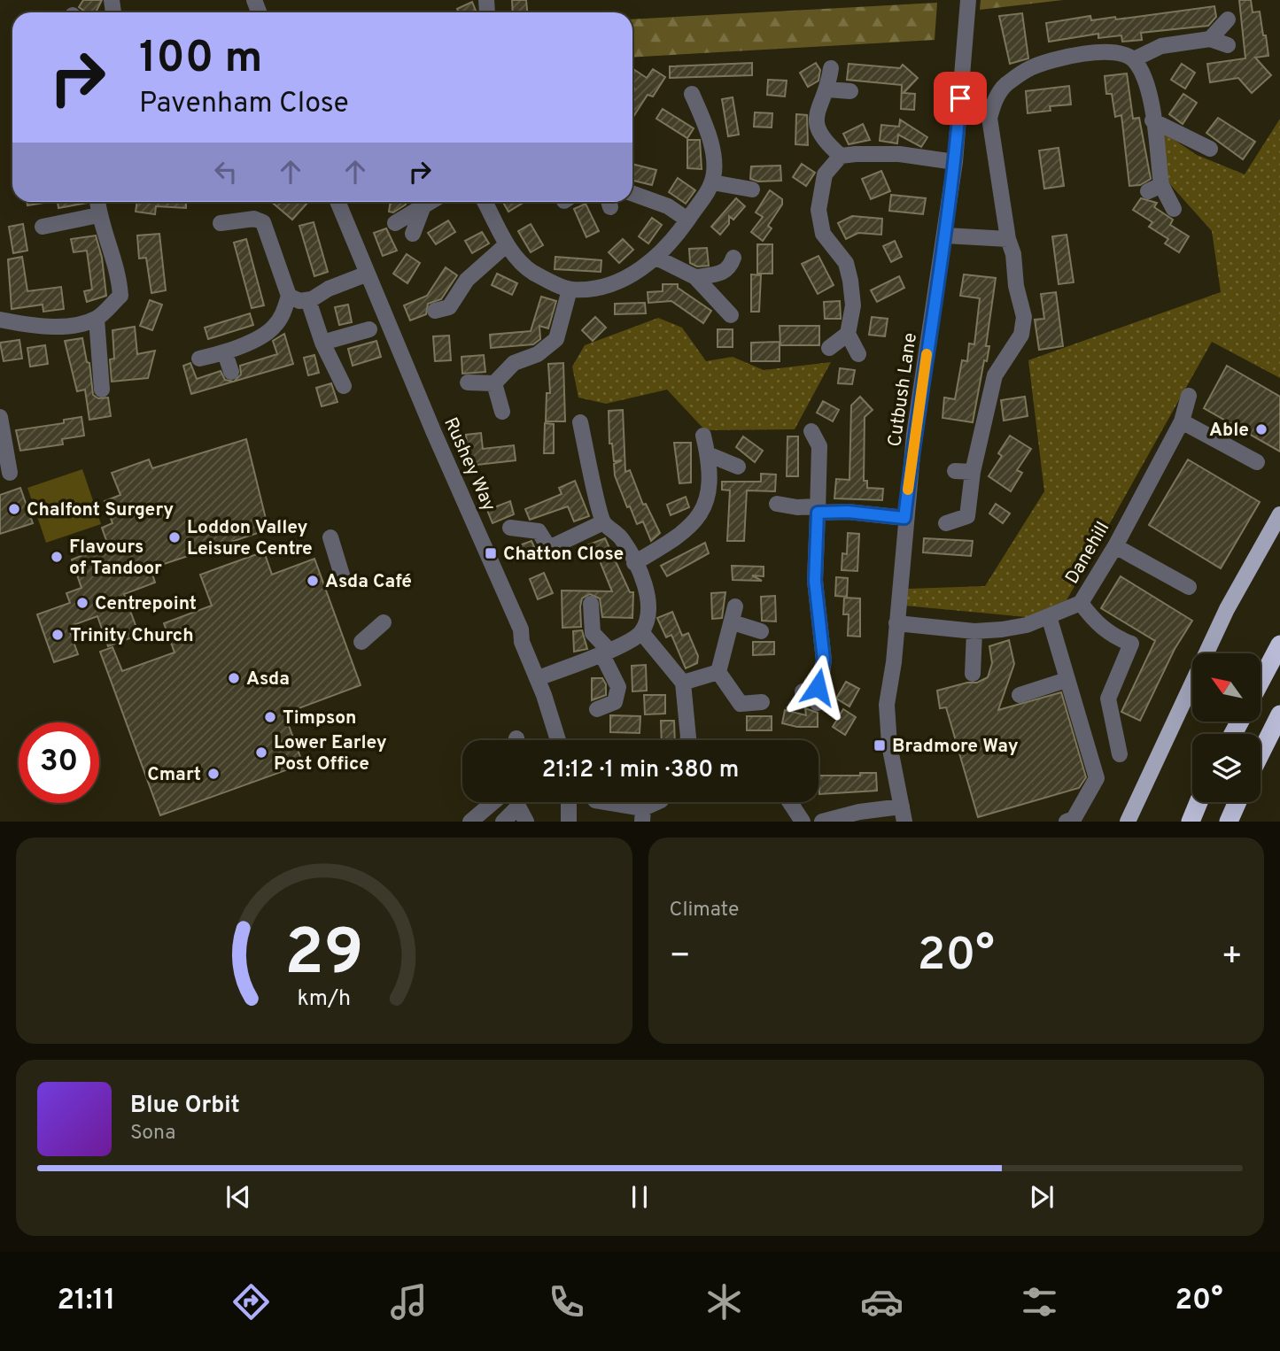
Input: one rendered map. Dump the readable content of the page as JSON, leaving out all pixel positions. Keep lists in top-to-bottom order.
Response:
{
  "streets": {
    "street": ["Cutbush Lane", "Rushey Way", "Danehill"]
  },
  "crossings": [
    ["Cutbush Lane", "Danehill"]
  ],
  "places": {
    "other": [
      "Able",
      "Chalfont Surgery",
      "Loddon Valley Leisure Centre",
      "Flavours of Tandoor",
      "Asda Café",
      "Centrepoint",
      "Trinity Church",
      "Asda",
      "Timpson",
      "Lower Earley Post Office",
      "Cmart"
    ],
    "transit": ["Chatton Close", "Bradmore Way"]
  },
  "north": "top left",
  "page": {
    "turn": ["100 m", "Pavenham Close"],
    "limit": "30",
    "trip": "21:12 · 1 min · 380 m",
    "tile": "Climate",
    "heat": ["−", "20°", "+"],
    "song": ["Blue Orbit", "Sona"],
    "tabs": ["21:11", "20°"],
    "gauge": ["29", "km/h"]
  }
}
